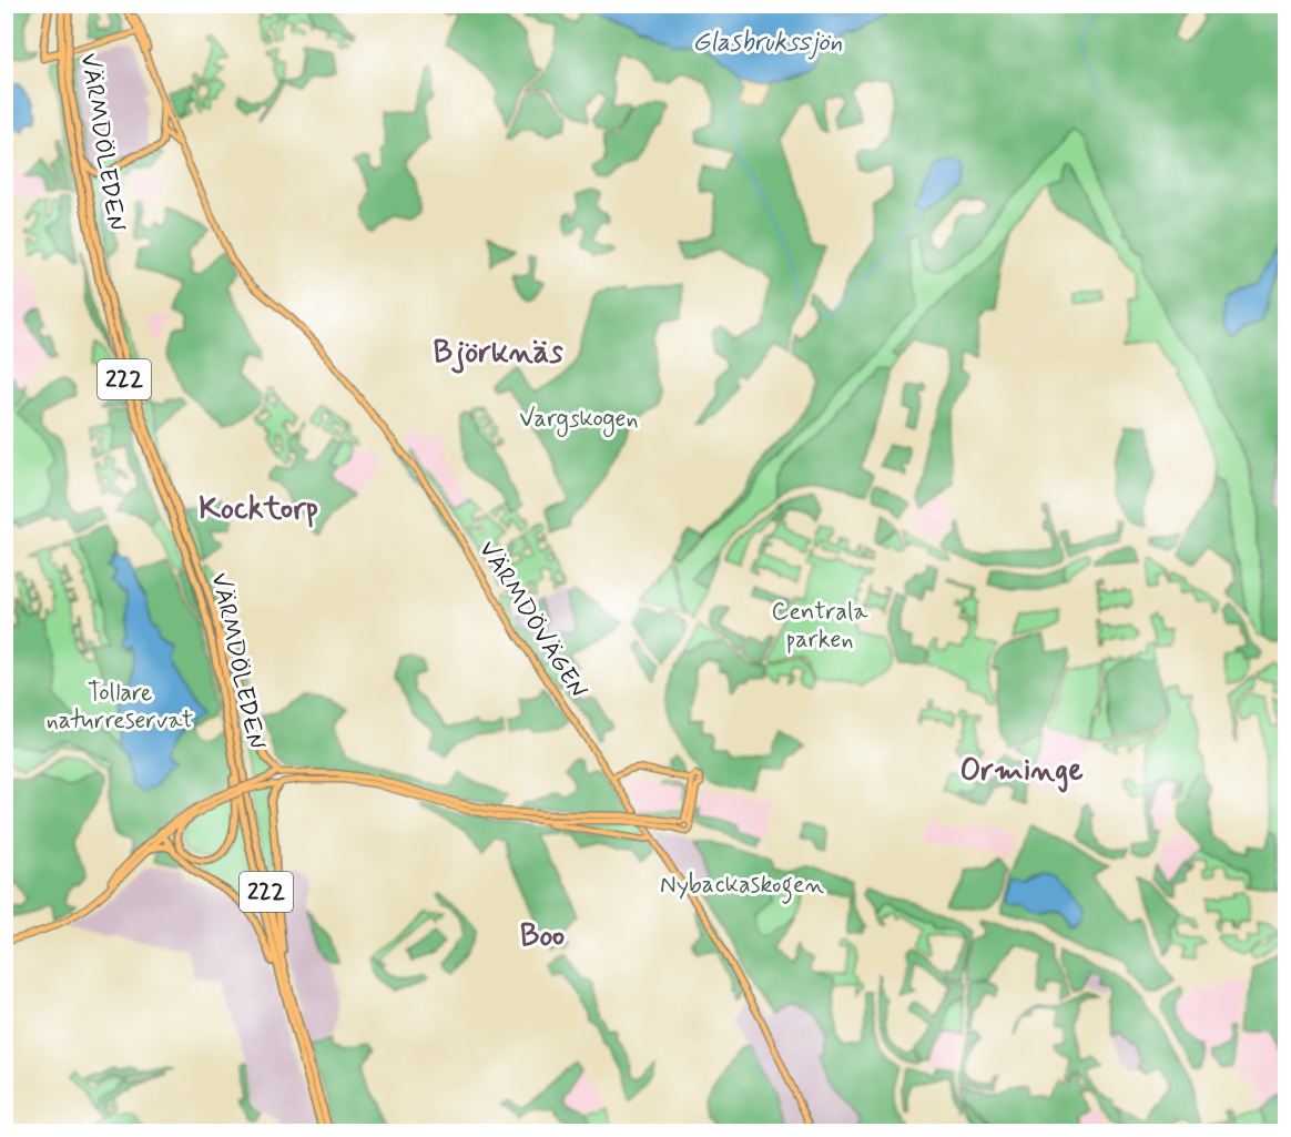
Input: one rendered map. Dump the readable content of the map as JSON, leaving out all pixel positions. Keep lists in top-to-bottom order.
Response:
{
  "streets": {
    "highway": ["VÄRMDÖLEDEN", "222"],
    "main road": ["VÄRMDÖVÄGEN"]
  },
  "districts": [
    "Björknäs",
    "Kocktorp",
    "Orminge",
    "Boo"
  ],
  "water": ["Glasbrukssjön"],
  "parks": [
    "Vargskogen",
    "Centrala parken",
    "Tollare naturreservat",
    "Nybackaskogen"
  ]
}
